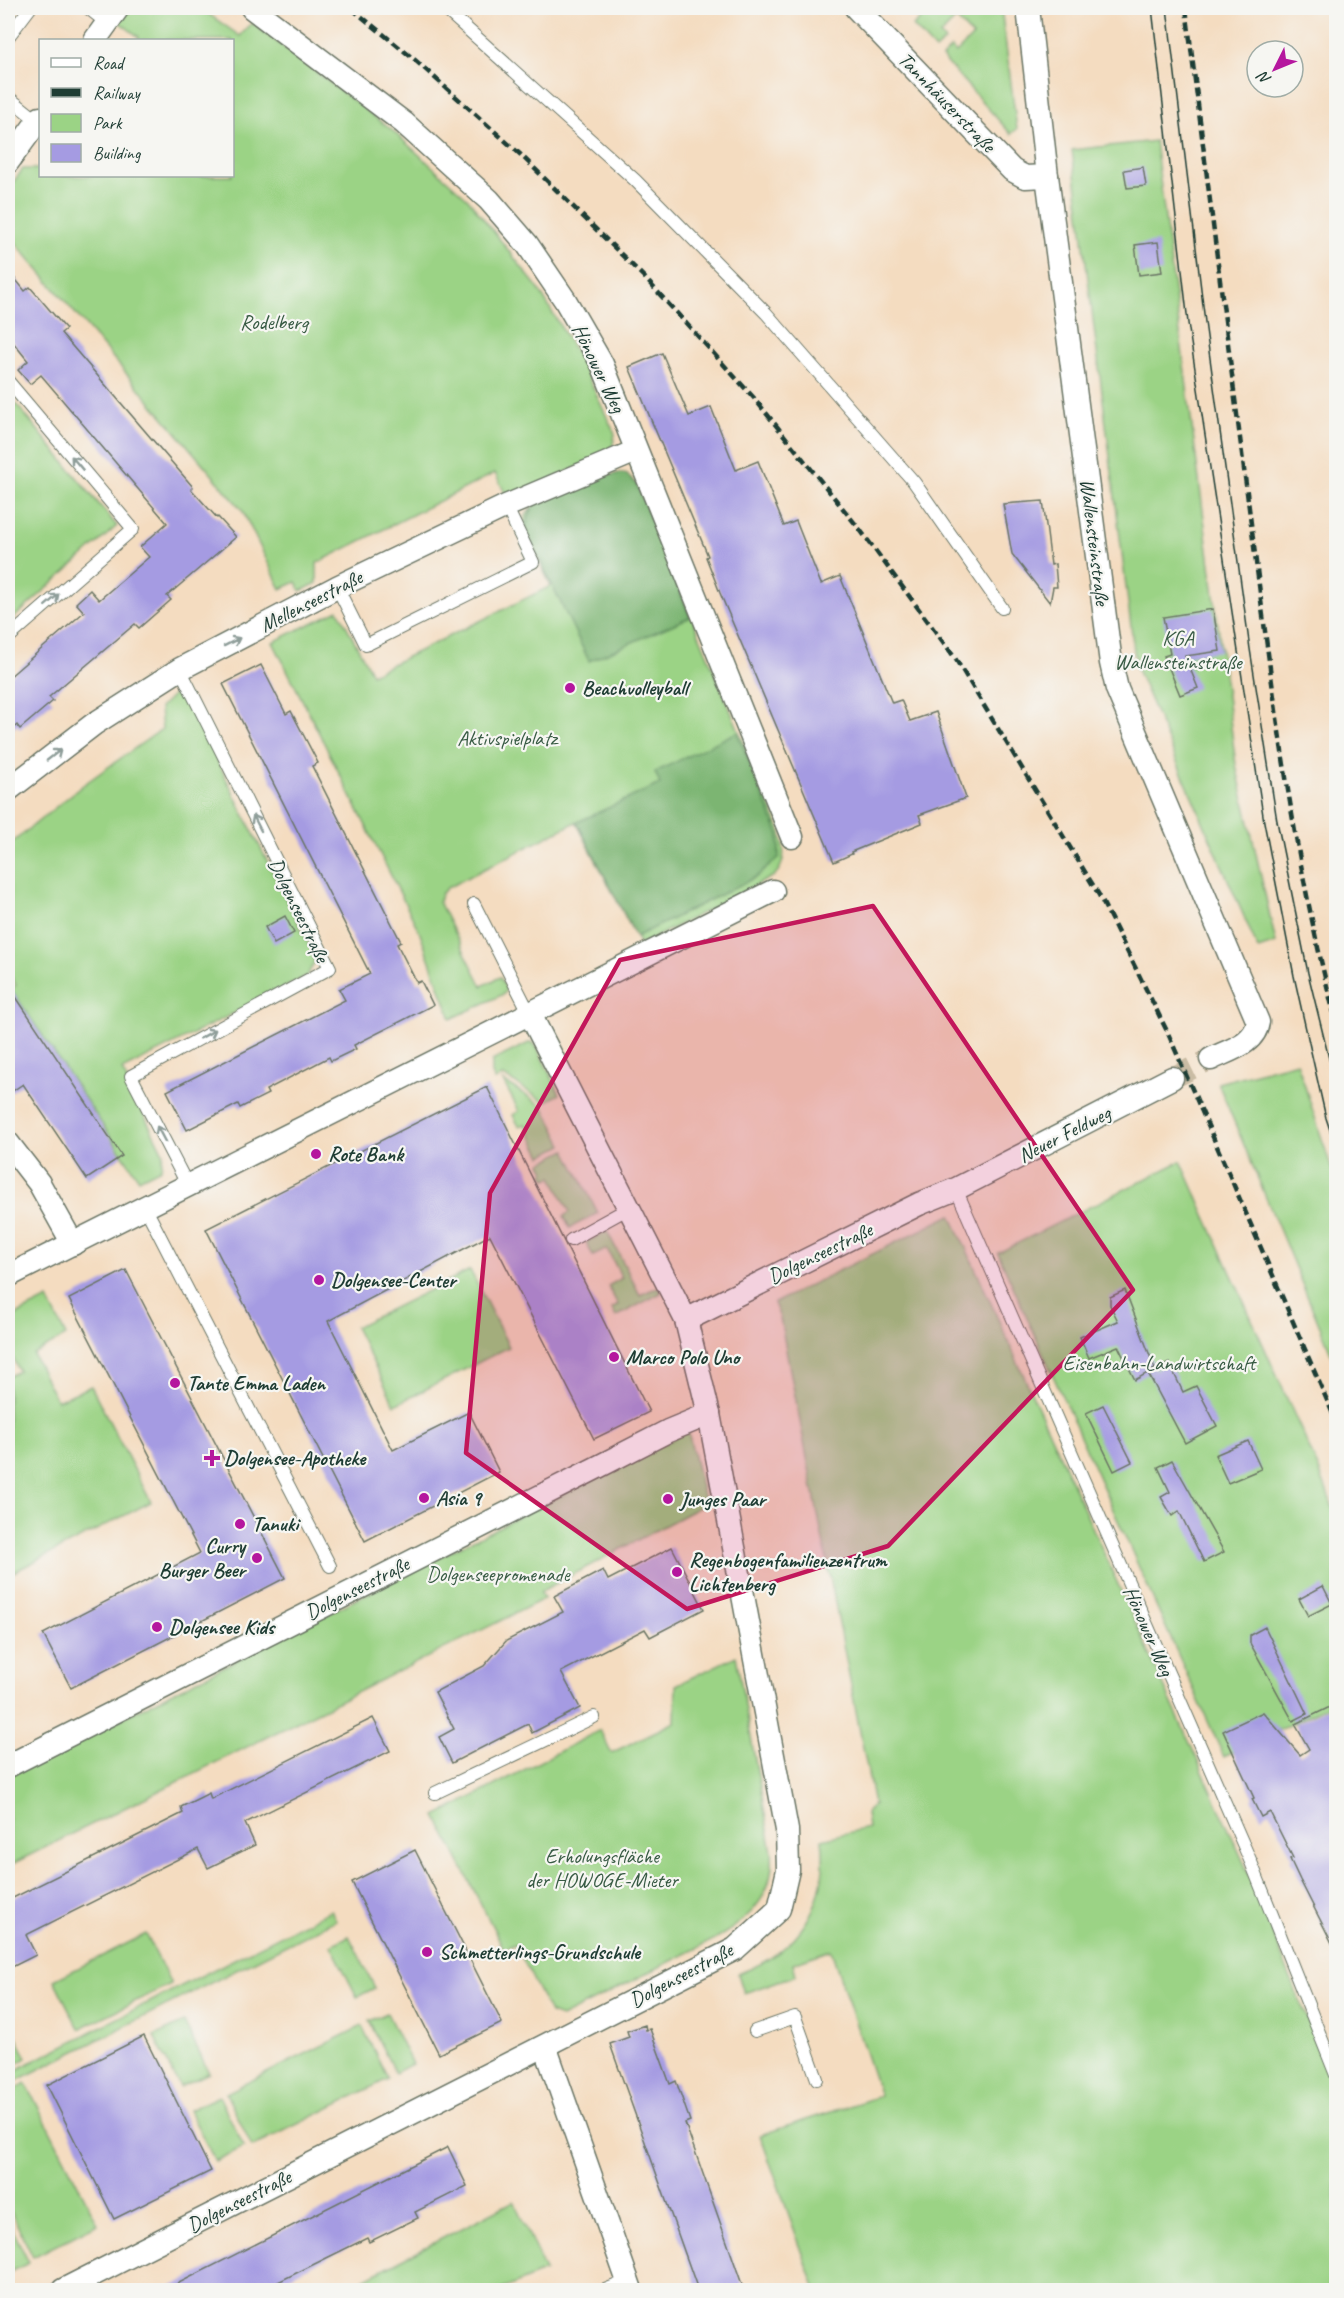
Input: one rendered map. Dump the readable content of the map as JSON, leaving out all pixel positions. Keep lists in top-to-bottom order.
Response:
{
  "streets": {
    "street": [
      "Tannhäuserstraße",
      "Hönower Weg",
      "Wallensteinstraße",
      "Mellenseestraße",
      "Dolgenseestraße",
      "Neuer Feldweg"
    ]
  },
  "crossings": [
    ["Tannhäuserstraße", "Wallensteinstraße"],
    ["Hönower Weg", "Mellenseestraße"],
    ["Hönower Weg", "Dolgenseestraße"],
    ["Hönower Weg", "Neuer Feldweg"],
    ["Mellenseestraße", "Dolgenseestraße"],
    ["Dolgenseestraße", "Neuer Feldweg"]
  ],
  "one_way": ["Mellenseestraße"],
  "parks": [
    "Rodelberg",
    "KGA Wallensteinstraße",
    "Aktivspielplatz",
    "Eisenbahn-Landwirtschaft",
    "Dolgenseepromenade",
    "Erholungsfläche der HOWOGE-Mieter"
  ],
  "places": {
    "other": [
      "Beachvolleyball",
      "Rote Bank",
      "Dolgensee-Center",
      "Marco Polo Uno",
      "Tante Emma Laden",
      "Asia 9",
      "Junges Paar",
      "Tanuki",
      "Curry Burger Beer",
      "Regenbogenfamilienzentrum Lichtenberg",
      "Dolgensee Kids",
      "Schmetterlings-Grundschule"
    ],
    "health": ["Dolgensee-Apotheke"]
  },
  "legend": [
    "Road",
    "Railway",
    "Park",
    "Building"
  ],
  "north": "bottom left"
}
